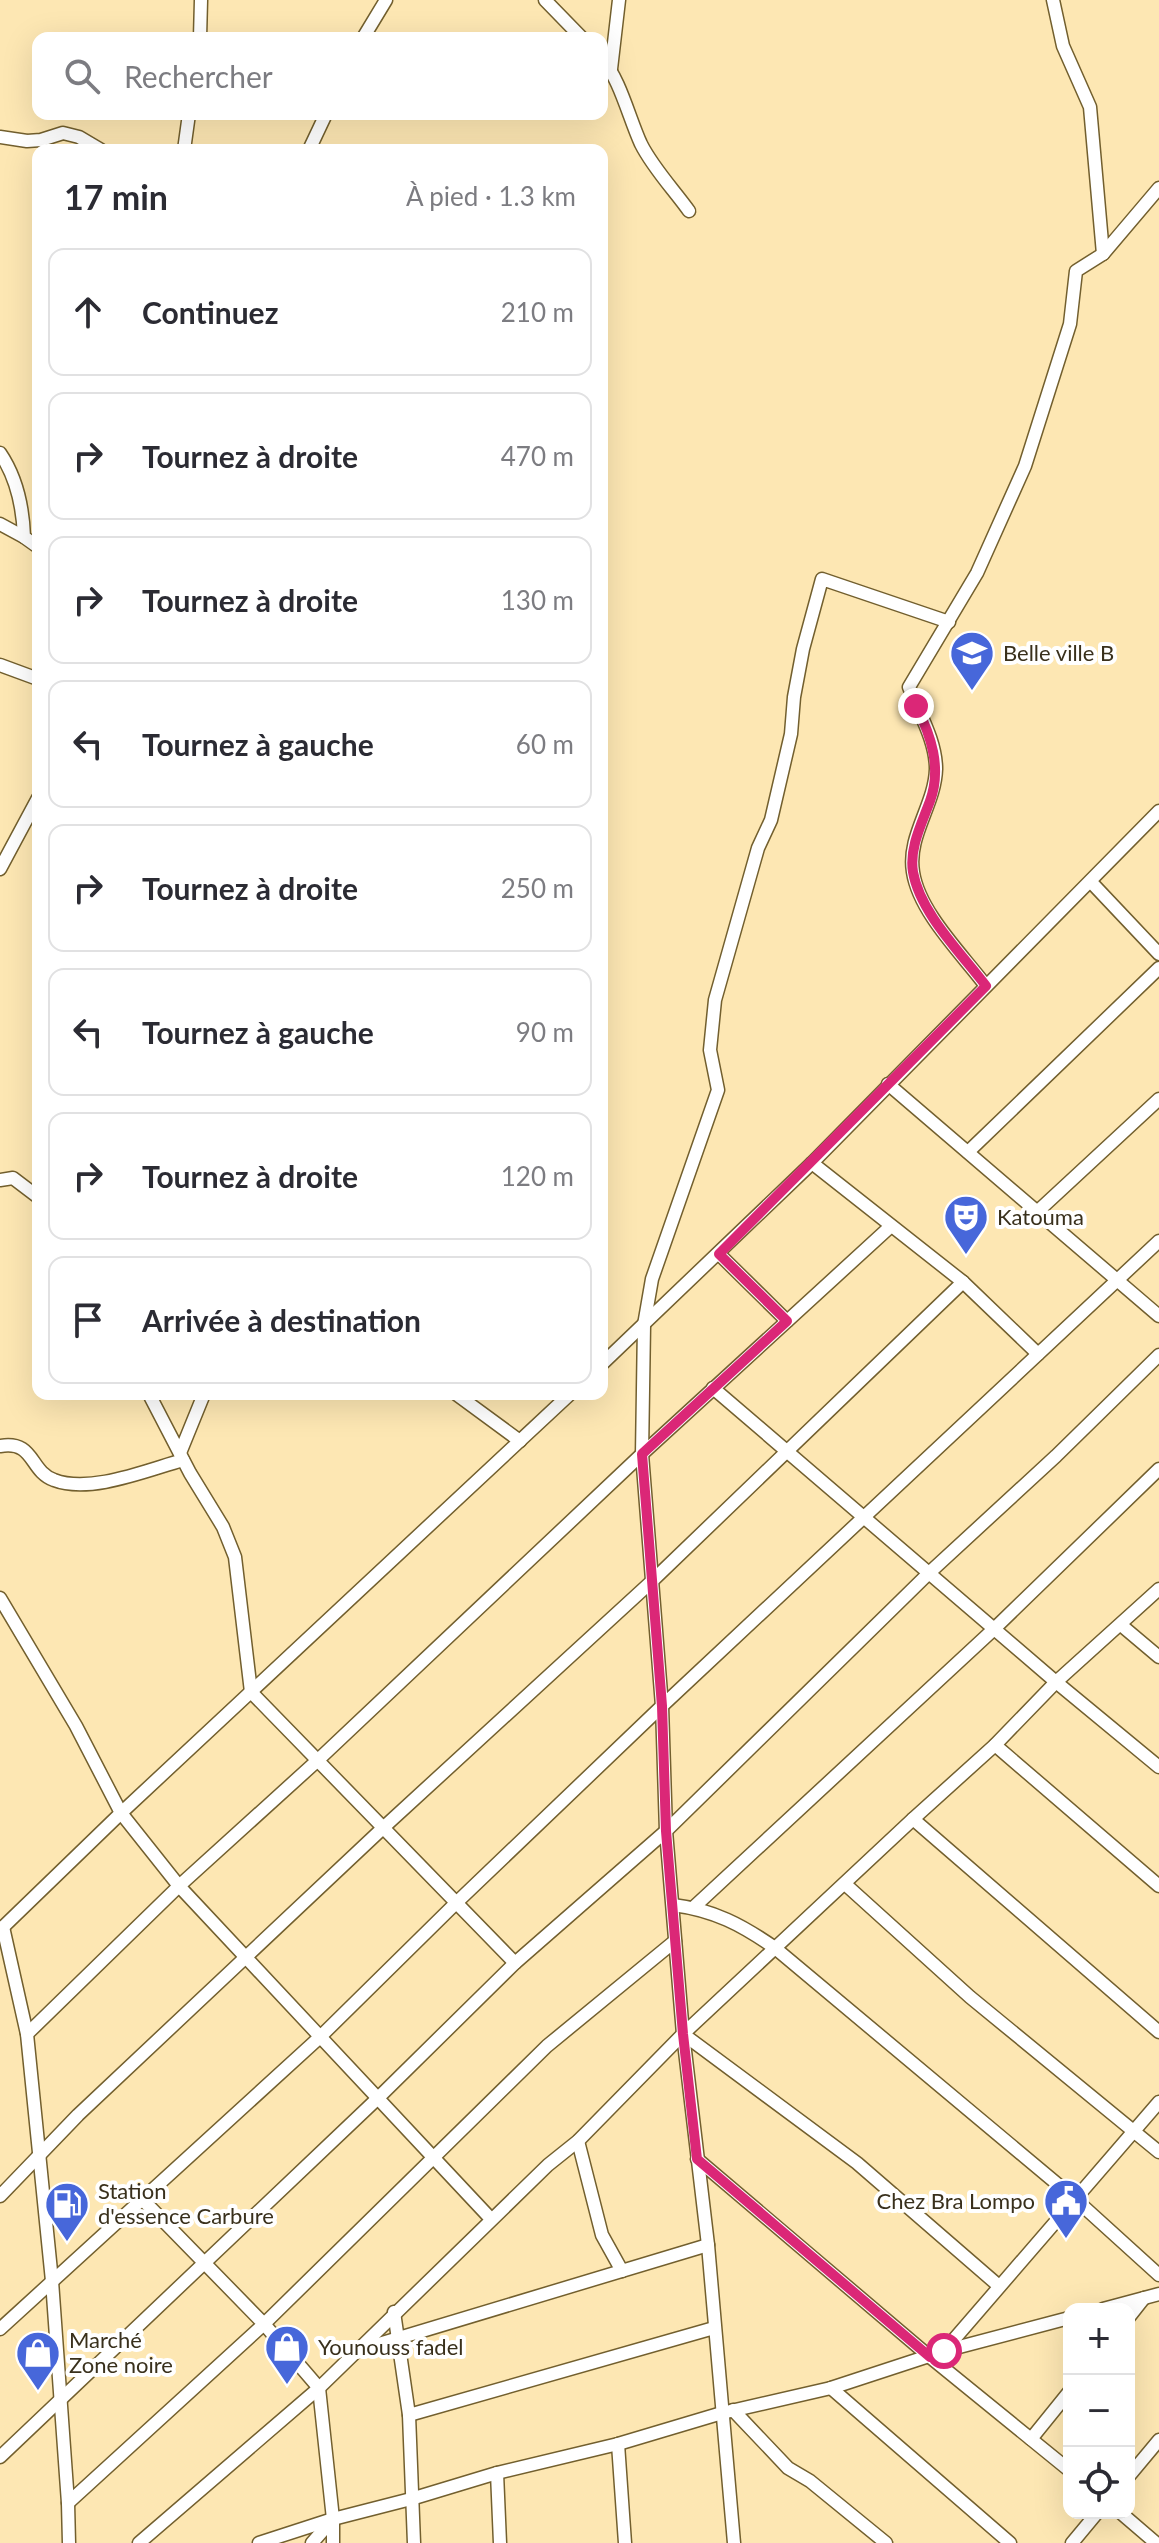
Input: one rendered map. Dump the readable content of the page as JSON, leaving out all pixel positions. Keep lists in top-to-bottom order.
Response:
{
  "places": {
    "school or university": ["Belle ville B"],
    "theatre": ["Katouma"],
    "public building": ["Chez Bra Lompo"],
    "fuel station": ["Station d'essence Carbure"],
    "shop": ["Younouss fadel", "Marché Zone noire"]
  },
  "page": {
    "search": "Rechercher",
    "heading": ["17 min", "À pied · 1.3 km"],
    "list": [
      ["Continuez", "210 m"],
      ["Tournez à droite", "470 m"],
      ["Tournez à droite", "130 m"],
      ["Tournez à gauche", "60 m"],
      ["Tournez à droite", "250 m"],
      ["Tournez à gauche", "90 m"],
      ["Tournez à droite", "120 m"],
      "Arrivée à destination"
    ],
    "map_buttons": ["+", "−"]
  }
}
